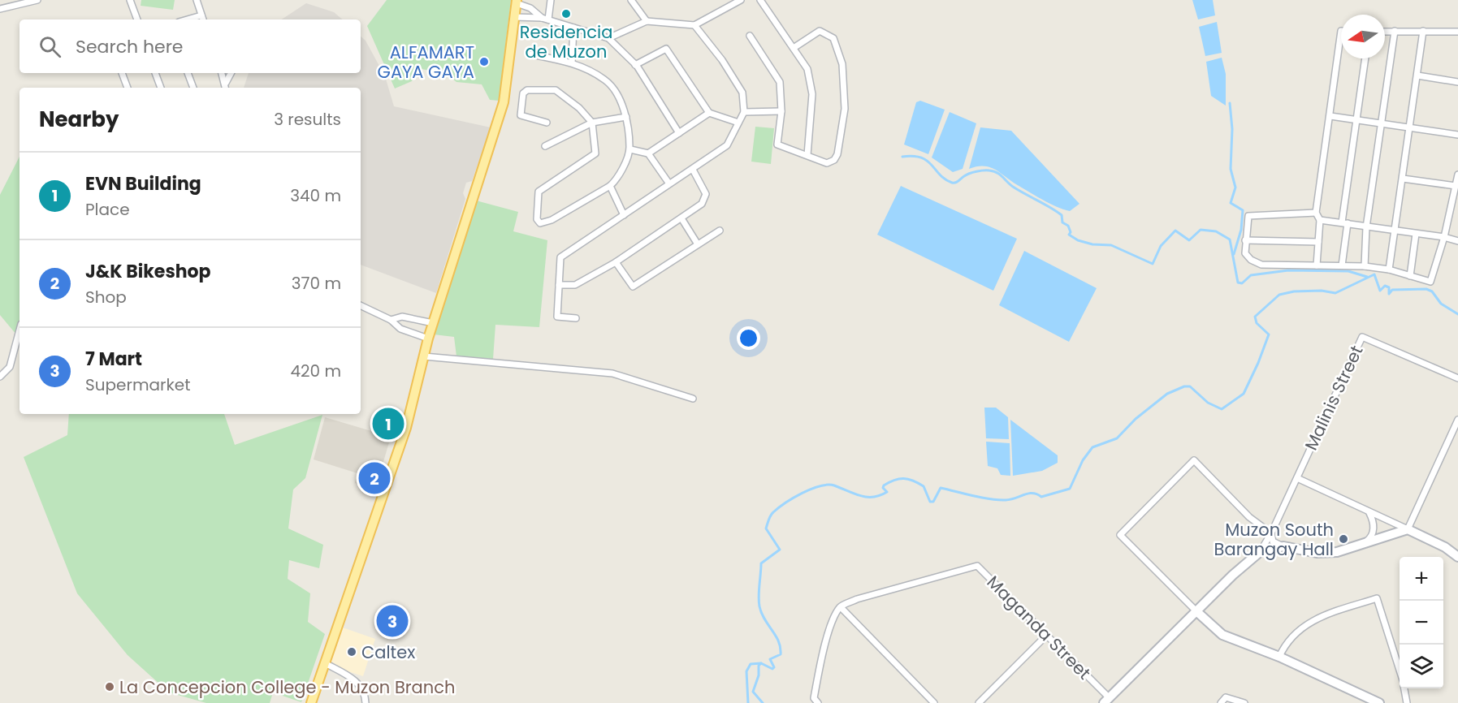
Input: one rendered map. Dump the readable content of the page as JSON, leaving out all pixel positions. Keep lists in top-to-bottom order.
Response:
{
  "streets": {
    "street": ["Malinis Street", "Maganda Street"]
  },
  "places": [
    "Residencia de Muzon",
    "ALFAMART GAYA GAYA",
    "Muzon South Barangay Hall",
    "Caltex",
    "La Concepcion College - Muzon Branch"
  ],
  "north": "left",
  "page": {
    "search": "Search here",
    "heading": ["Nearby", "3 results"],
    "list": [
      {
        "mark": "1",
        "name": "EVN Building",
        "note": "Place",
        "value": "340 m"
      },
      {
        "mark": "2",
        "name": "J&K Bikeshop",
        "note": "Shop",
        "value": "370 m"
      },
      {
        "mark": "3",
        "name": "7 Mart",
        "note": "Supermarket",
        "value": "420 m"
      }
    ],
    "pins": ["1", "2", "3"],
    "map_buttons": ["+", "−"]
  }
}
